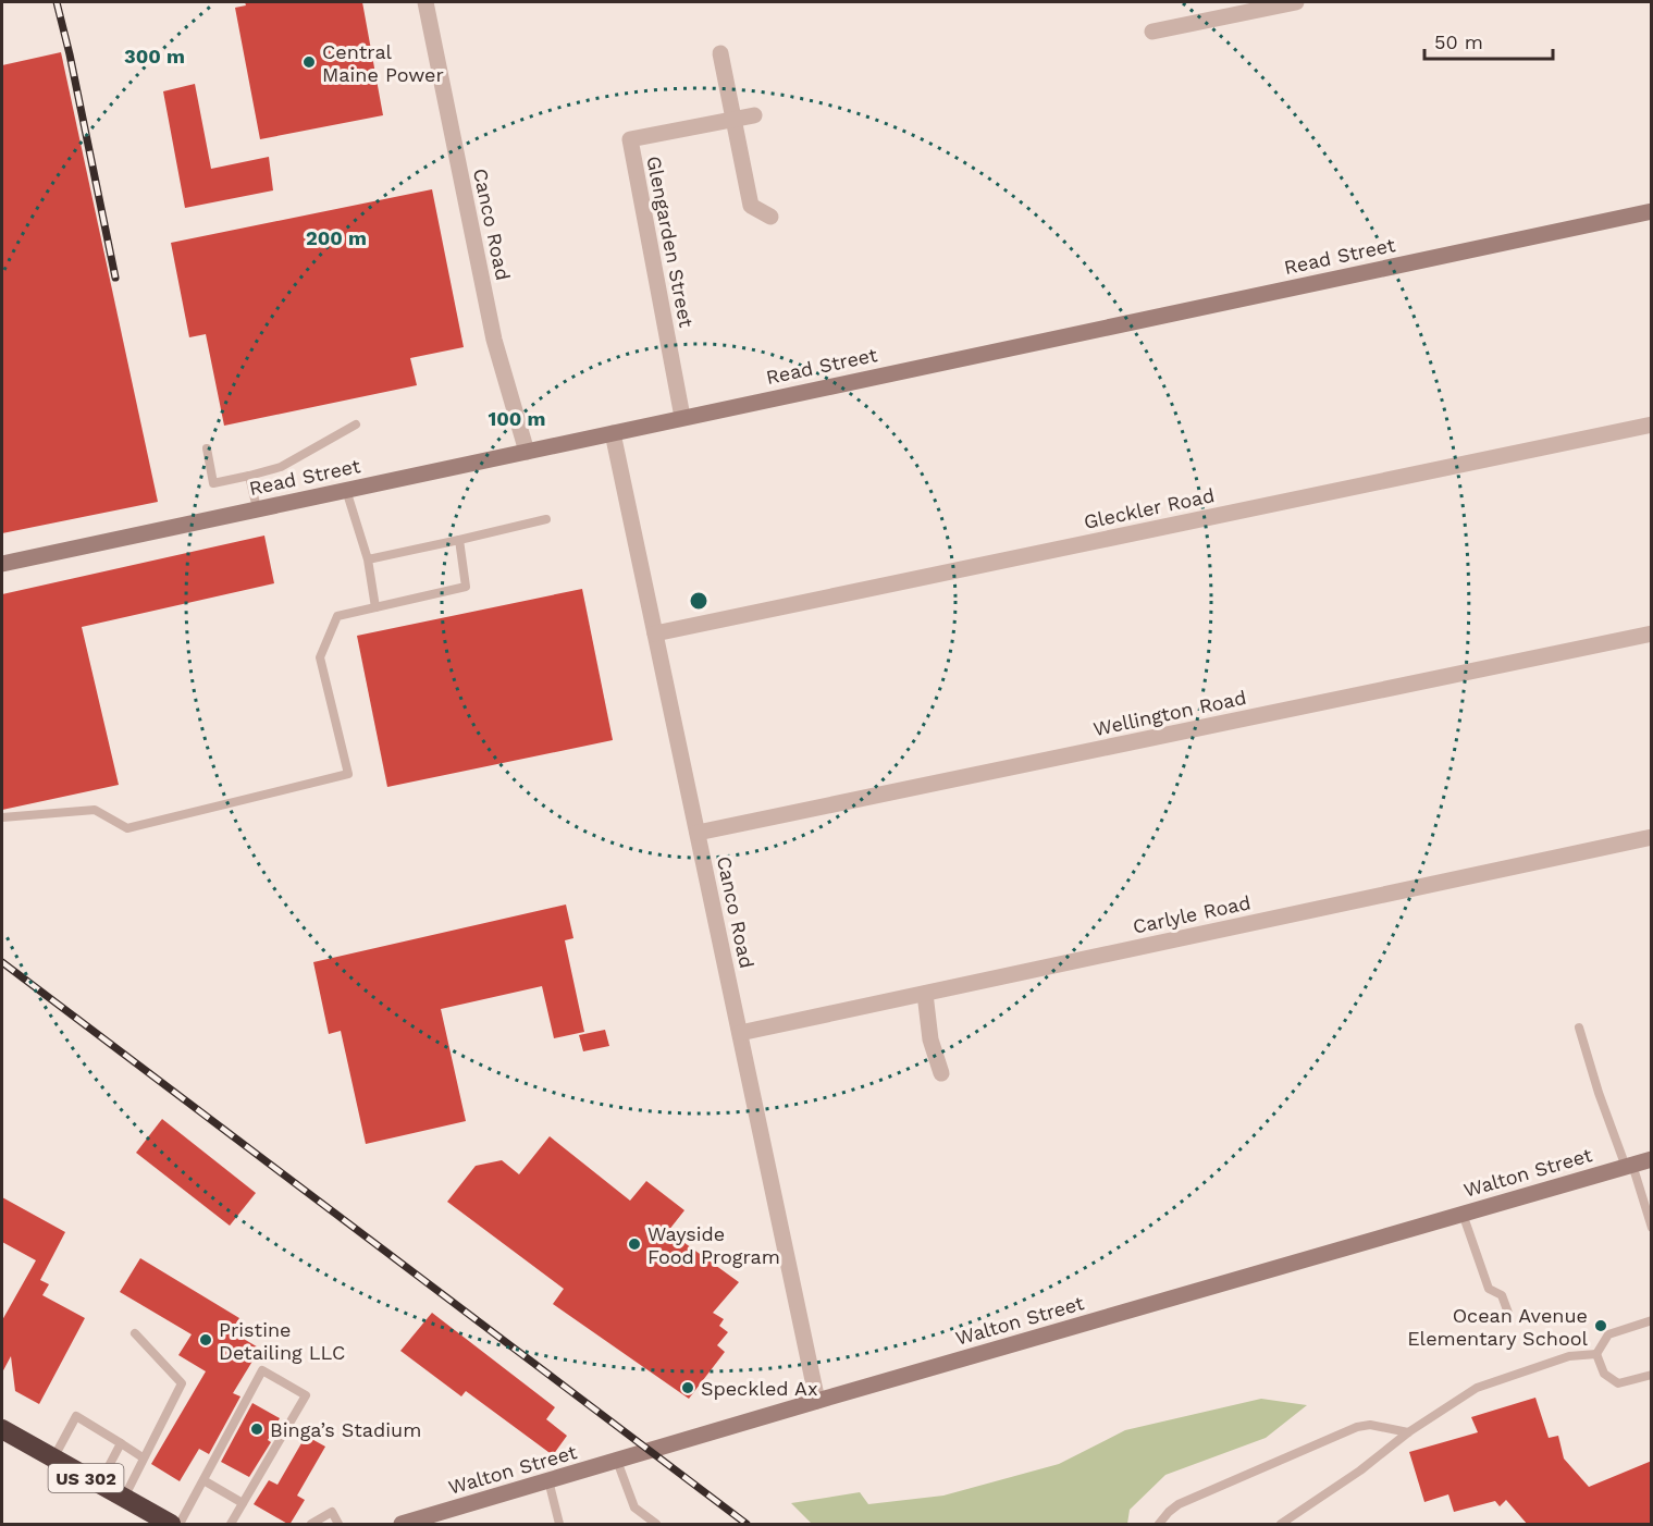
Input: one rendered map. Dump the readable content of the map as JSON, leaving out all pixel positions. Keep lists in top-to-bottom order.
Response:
{
  "streets": {
    "highway": ["US 302"],
    "street": [
      "Canco Road",
      "Glengarden Street",
      "Read Street",
      "Gleckler Road",
      "Wellington Road",
      "Carlyle Road",
      "Walton Street"
    ]
  },
  "crossings": [
    ["Canco Road", "Read Street"],
    ["Canco Road", "Gleckler Road"],
    ["Canco Road", "Wellington Road"],
    ["Canco Road", "Carlyle Road"],
    ["Canco Road", "Walton Street"],
    ["Glengarden Street", "Read Street"]
  ],
  "places": [
    "Central Maine Power",
    "Wayside Food Program",
    "Ocean Avenue Elementary School",
    "Pristine Detailing LLC",
    "Speckled Ax",
    "Binga’s Stadium"
  ],
  "scale_bar": "50 m",
  "rings": ["300 m", "200 m", "100 m"]
}
